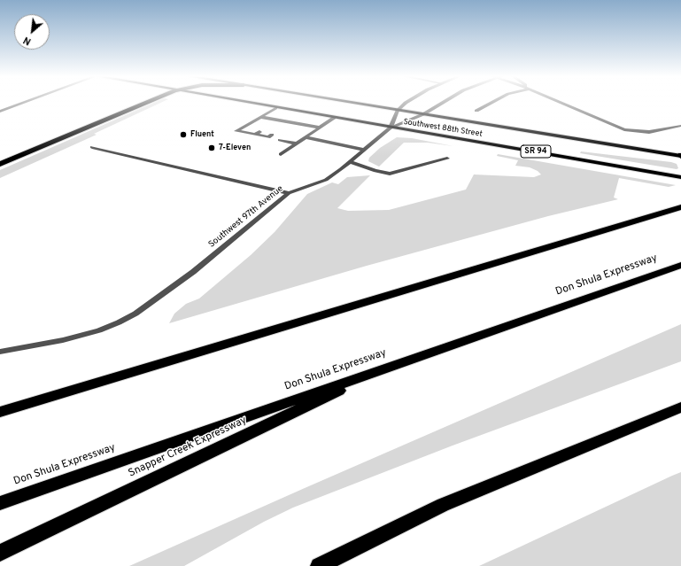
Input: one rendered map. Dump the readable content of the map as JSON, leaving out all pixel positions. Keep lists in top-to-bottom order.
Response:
{
  "streets": {
    "highway": ["Don Shula Expressway", "Snapper Creek Expressway"],
    "main road": ["Southwest 88th Street", "SR 94"],
    "street": ["Southwest 97th Avenue"]
  },
  "crossings": [
    ["Southwest 88th Street", "Southwest 97th Avenue"],
    ["Don Shula Expressway", "Snapper Creek Expressway"]
  ],
  "places": ["Fluent", "7-Eleven"],
  "north": "bottom left"
}
